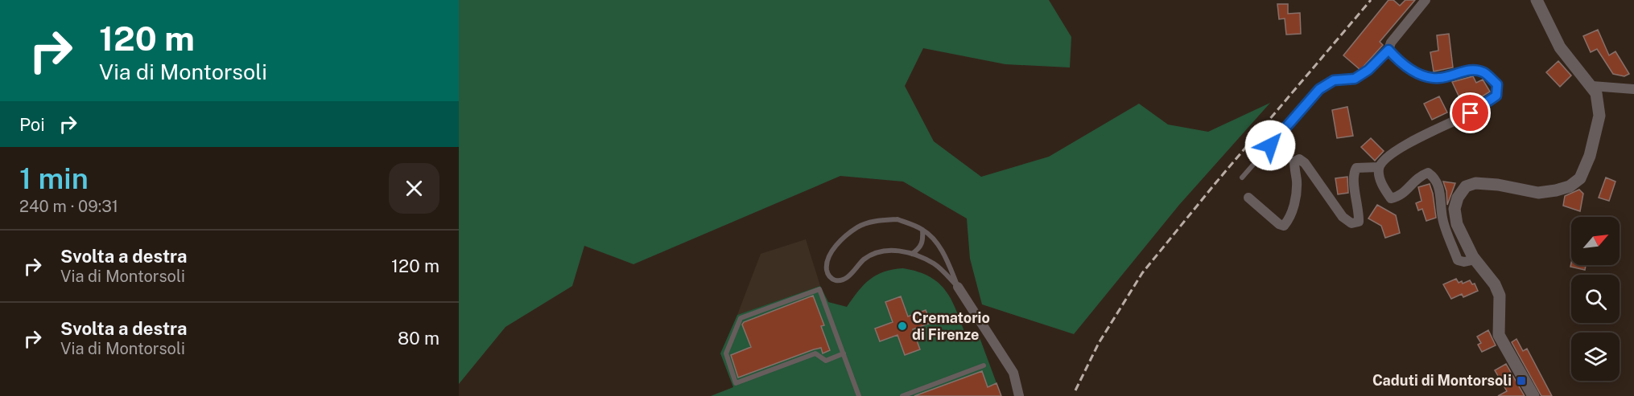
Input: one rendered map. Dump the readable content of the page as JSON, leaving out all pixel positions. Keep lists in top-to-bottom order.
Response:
{
  "places": {
    "other": ["Crematorio di Firenze"],
    "transit": ["Caduti di Montorsoli"]
  },
  "north": "top right",
  "page": {
    "turn": ["120 m", "Via di Montorsoli"],
    "then": "Poi",
    "heading": ["1 min", "240 m · 09:31"],
    "list": [
      {
        "name": "Svolta a destra",
        "note": "Via di Montorsoli",
        "value": "120 m"
      },
      {
        "name": "Svolta a destra",
        "note": "Via di Montorsoli",
        "value": "80 m"
      }
    ]
  }
}
